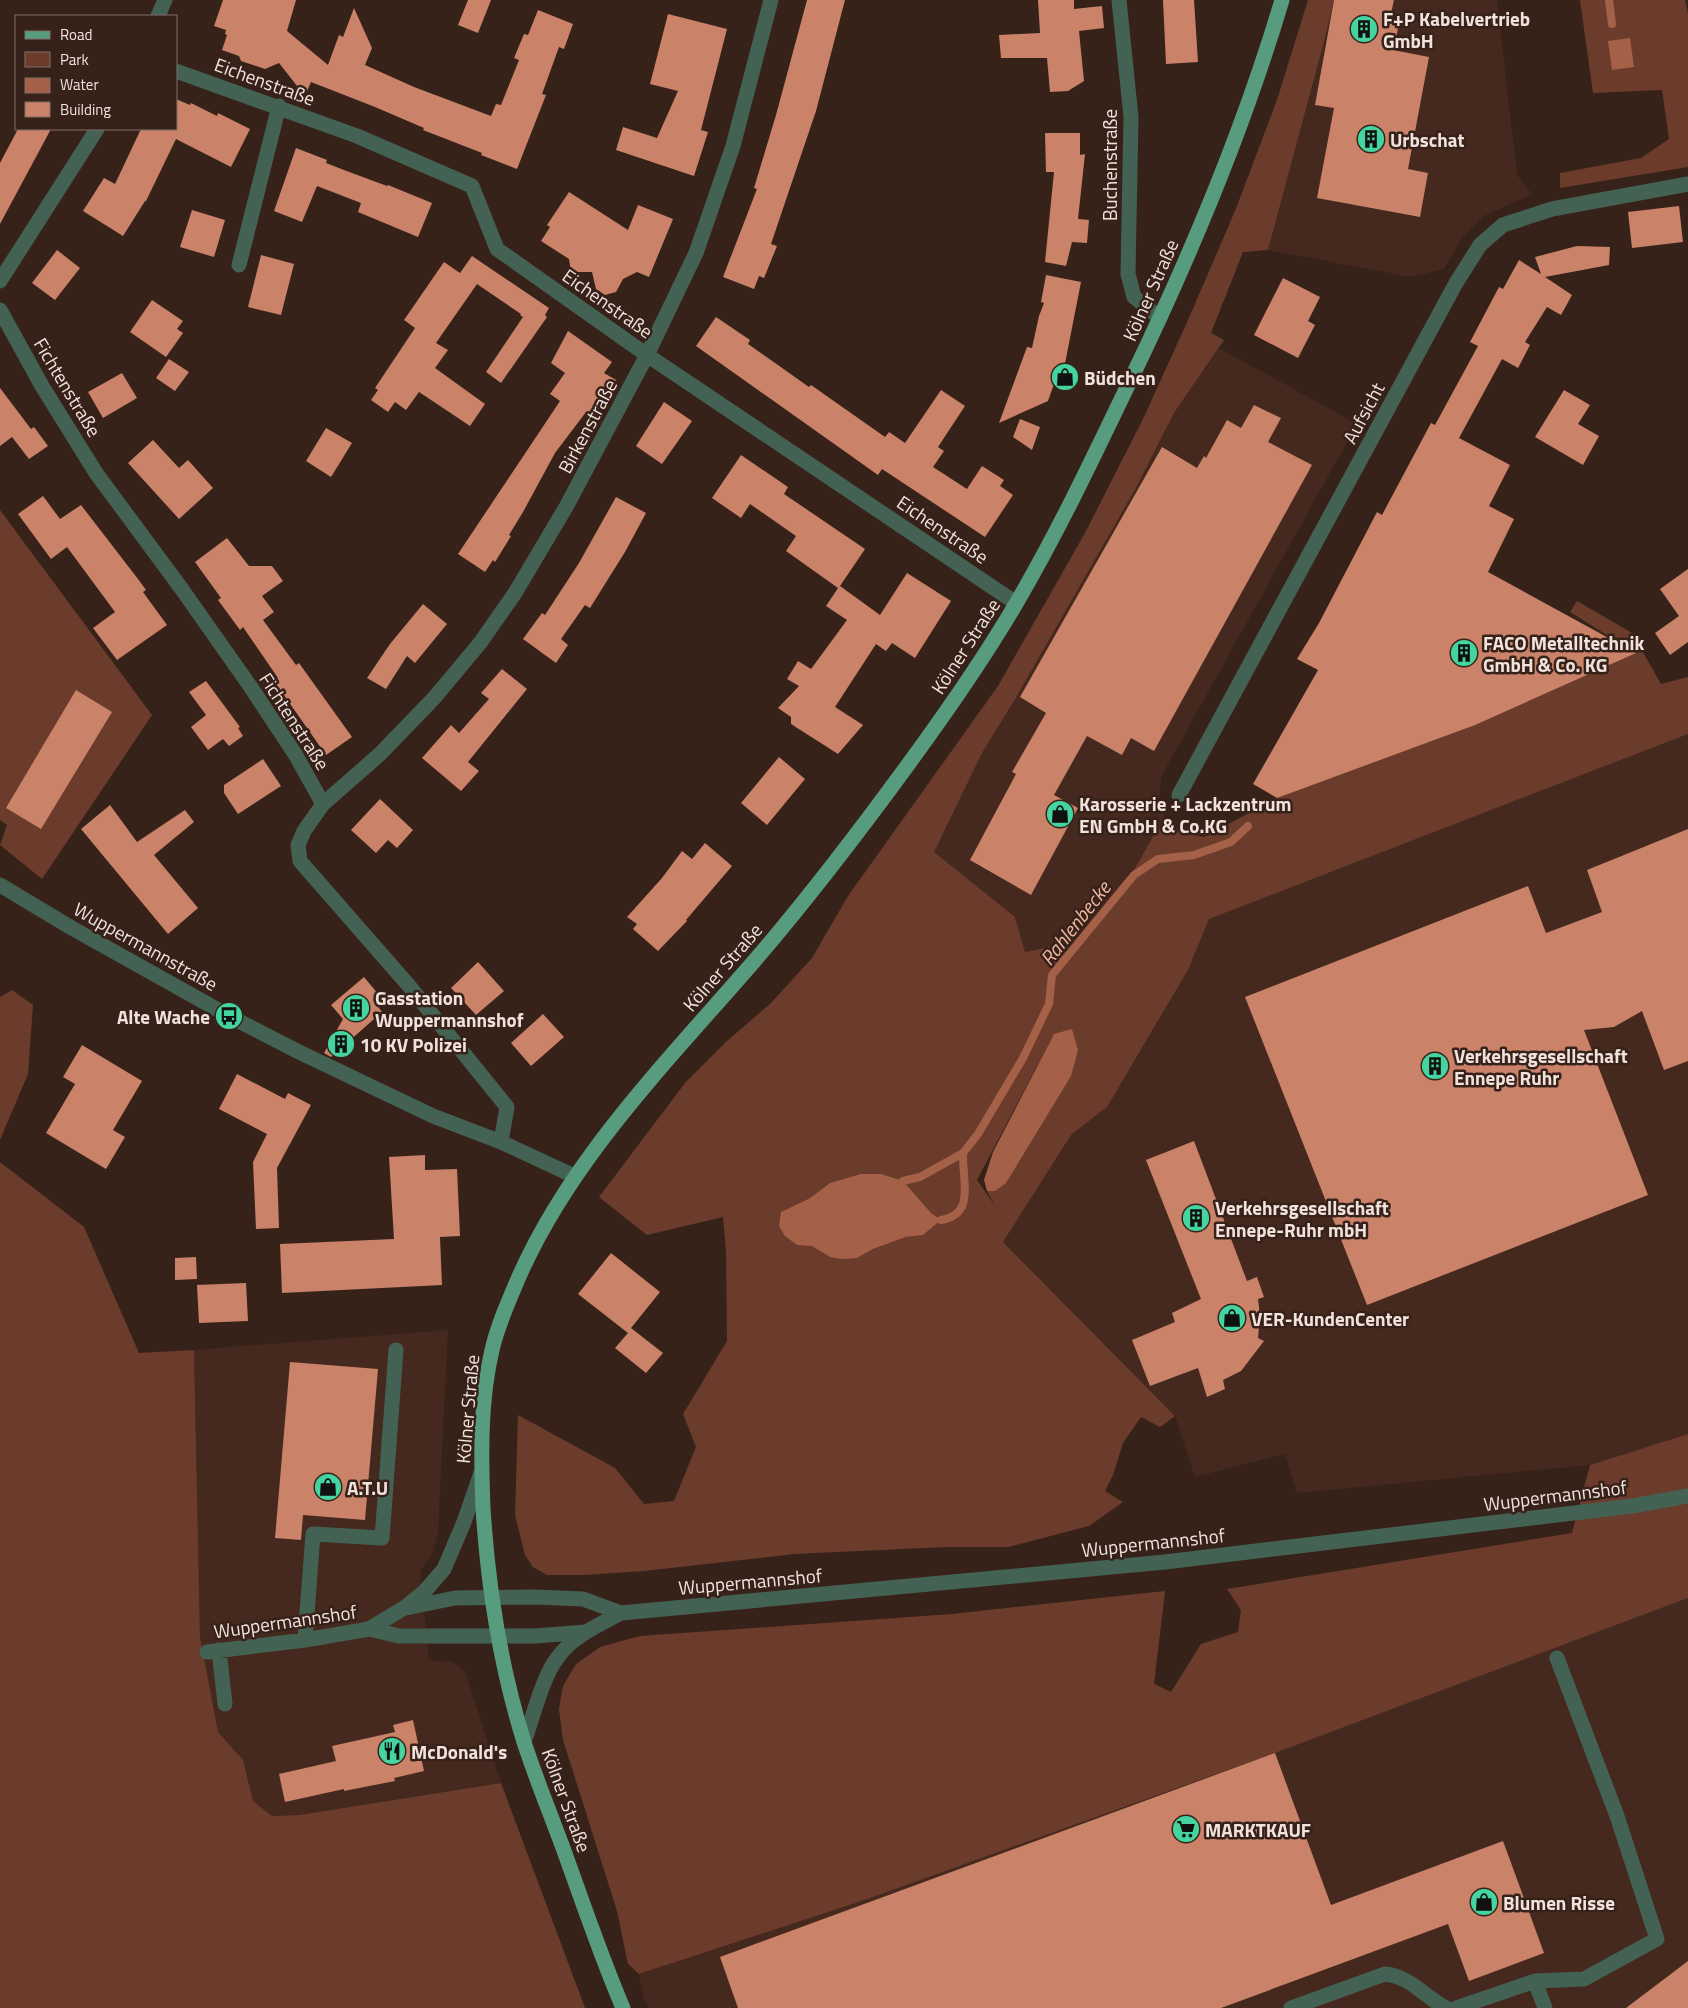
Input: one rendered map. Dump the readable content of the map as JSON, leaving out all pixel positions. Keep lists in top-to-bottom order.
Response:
{
  "streets": {
    "main road": ["Kölner Straße"],
    "street": [
      "Eichenstraße",
      "Buchenstraße",
      "Fichtenstraße",
      "Aufsicht",
      "Birkenstraße",
      "Wuppermannstraße",
      "Wuppermannshof"
    ]
  },
  "crossings": [
    ["Eichenstraße", "Kölner Straße"],
    ["Eichenstraße", "Birkenstraße"],
    ["Buchenstraße", "Kölner Straße"],
    ["Kölner Straße", "Wuppermannstraße"],
    ["Kölner Straße", "Wuppermannshof"],
    ["Fichtenstraße", "Birkenstraße"]
  ],
  "water": ["Rahlenbecke"],
  "places": {
    "building": [
      "F+P Kabelvertrieb GmbH",
      "Urbschat",
      "FACO Metalltechnik GmbH & Co. KG",
      "Gasstation Wuppermannshof",
      "10 KV Polizei",
      "Verkehrsgesellschaft Ennepe Ruhr",
      "Verkehrsgesellschaft Ennepe-Ruhr mbH"
    ],
    "shop": [
      "Büdchen",
      "Karosserie + Lackzentrum EN GmbH & Co.KG",
      "VER-KundenCenter",
      "A.T.U",
      "Blumen Risse"
    ],
    "bus stop": ["Alte Wache"],
    "restaurant": ["McDonald's"],
    "supermarket": ["MARKTKAUF"]
  },
  "legend": [
    "Road",
    "Park",
    "Water",
    "Building"
  ]
}
